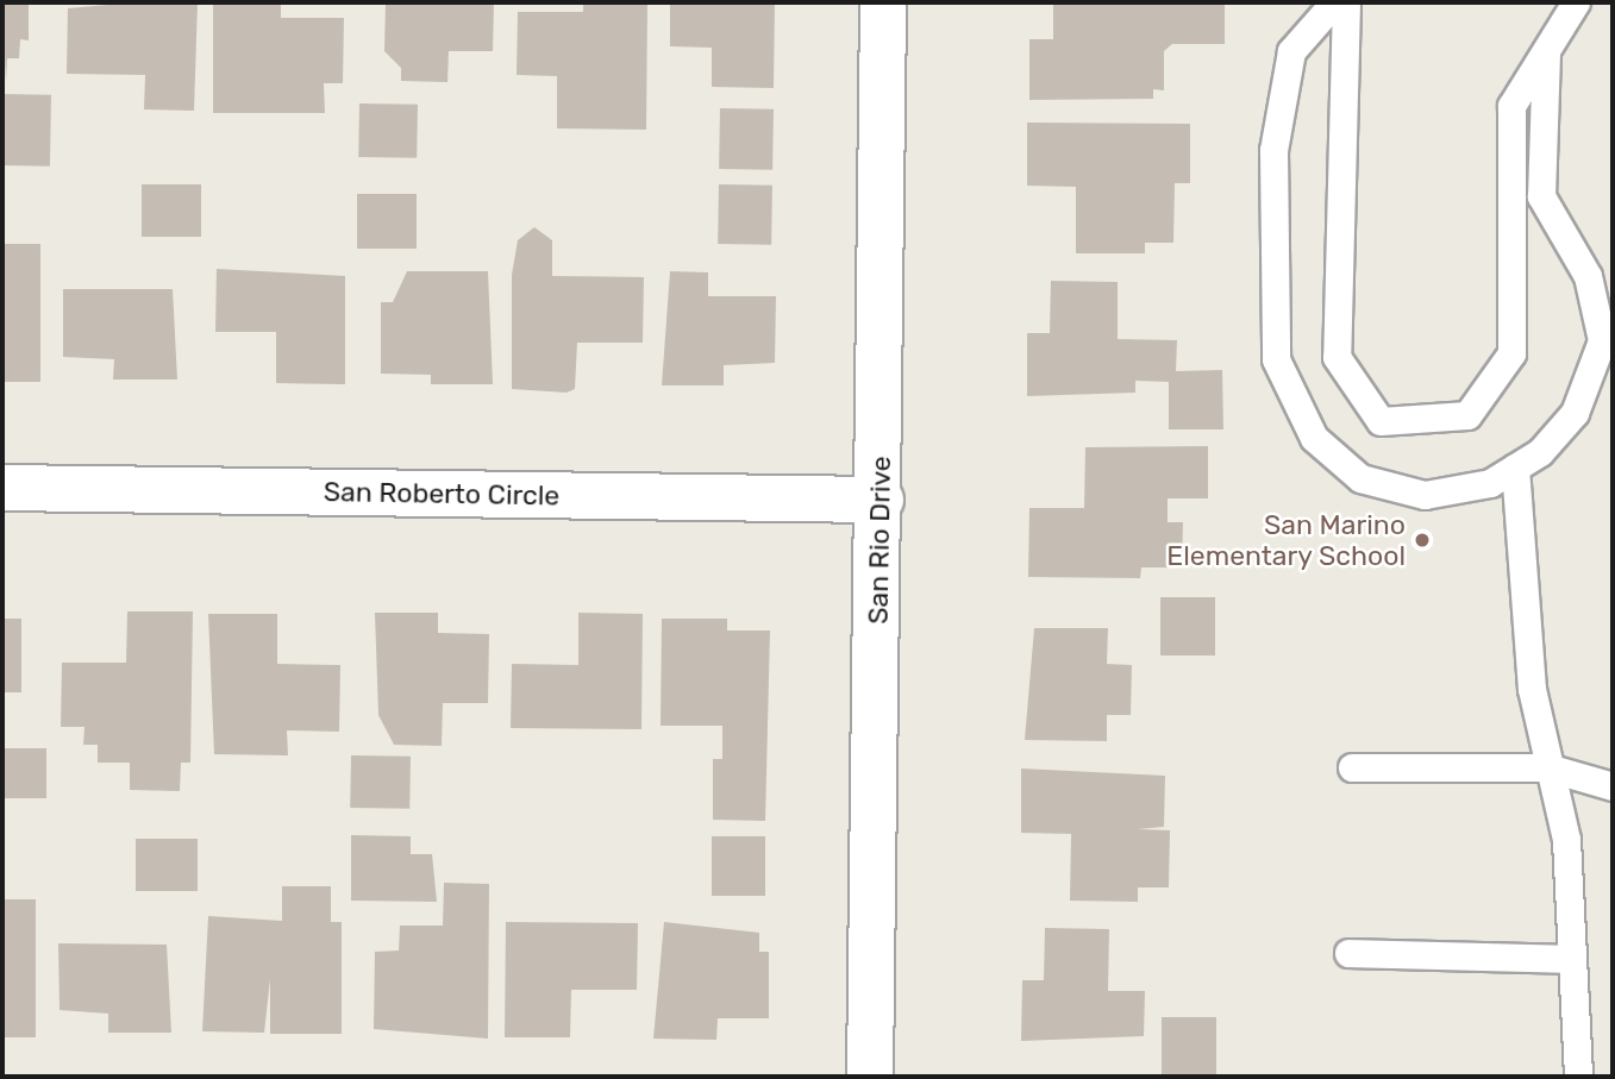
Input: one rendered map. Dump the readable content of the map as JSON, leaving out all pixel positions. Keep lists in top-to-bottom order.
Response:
{
  "streets": {
    "street": ["San Roberto Circle", "San Rio Drive"]
  },
  "crossings": [
    ["San Roberto Circle", "San Rio Drive"]
  ],
  "places": ["San Marino Elementary School"]
}
